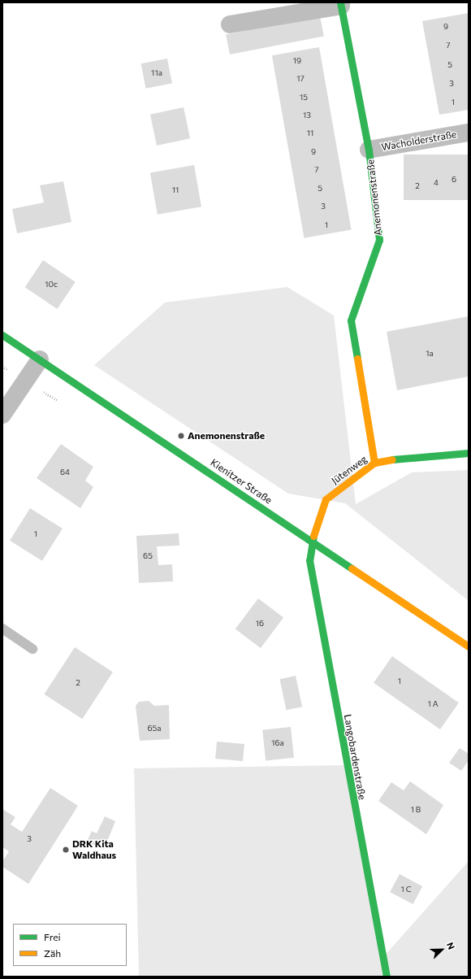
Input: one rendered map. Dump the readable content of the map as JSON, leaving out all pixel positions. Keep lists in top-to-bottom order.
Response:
{
  "streets": {
    "street": [
      "Wacholderstraße",
      "Anemonenstraße",
      "Jütenweg",
      "Kienitzer Straße",
      "Langobardenstraße"
    ]
  },
  "crossings": [
    ["Wacholderstraße", "Anemonenstraße"],
    ["Anemonenstraße", "Jütenweg"],
    ["Jütenweg", "Kienitzer Straße"],
    ["Jütenweg", "Langobardenstraße"],
    ["Kienitzer Straße", "Langobardenstraße"]
  ],
  "places": ["Anemonenstraße", "DRK Kita Waldhaus"],
  "house_numbers": [
    "9",
    "7",
    "19",
    "5",
    "11a",
    "17",
    "3",
    "15",
    "1",
    "13",
    "11",
    "9",
    "7",
    "6",
    "4",
    "2",
    "5",
    "11",
    "3",
    "1",
    "10c",
    "1a",
    "64",
    "1",
    "65",
    "16",
    "1",
    "2",
    "1 A",
    "65a",
    "16a",
    "1 B",
    "3",
    "1 C"
  ],
  "legend": ["Frei", "Zäh"],
  "north": "top right"
}
